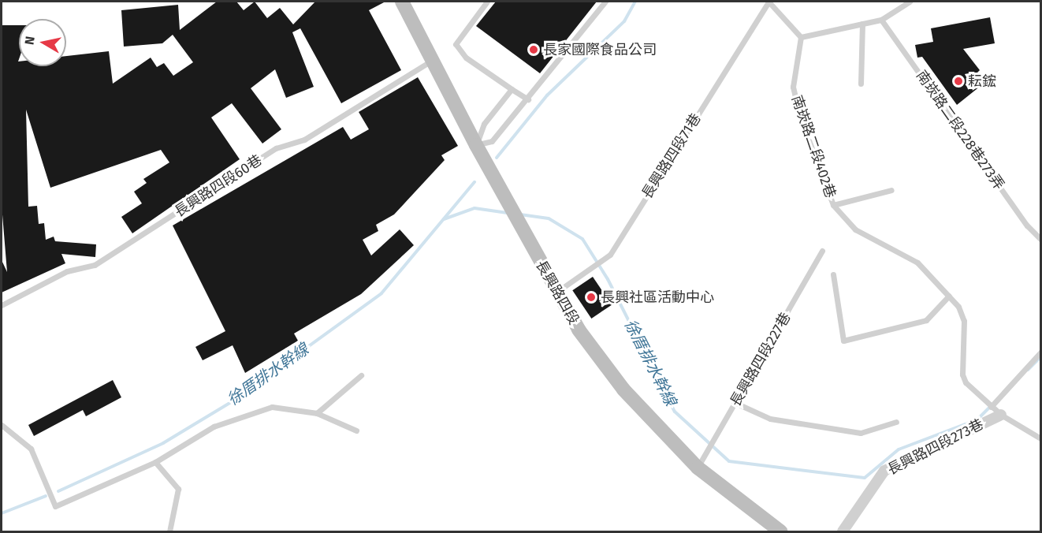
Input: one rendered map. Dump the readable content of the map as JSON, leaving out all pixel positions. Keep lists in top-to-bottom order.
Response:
{
  "streets": {
    "street": ["長興路四段", "長興路四段273巷"],
    "lane": [
      "南崁路二段228巷273弄",
      "南崁路二段402巷",
      "長興路四段71巷",
      "長興路四段60巷",
      "長興路四段227巷"
    ]
  },
  "crossings": [
    ["南崁路二段402巷", "長興路四段273巷"],
    ["長興路四段71巷", "長興路四段"],
    ["長興路四段60巷", "長興路四段"],
    ["長興路四段", "長興路四段227巷"]
  ],
  "water": ["徐厝排水幹線"],
  "places": ["長家國際食品公司", "耘鋐", "長興社區活動中心"],
  "north": "left"
}
